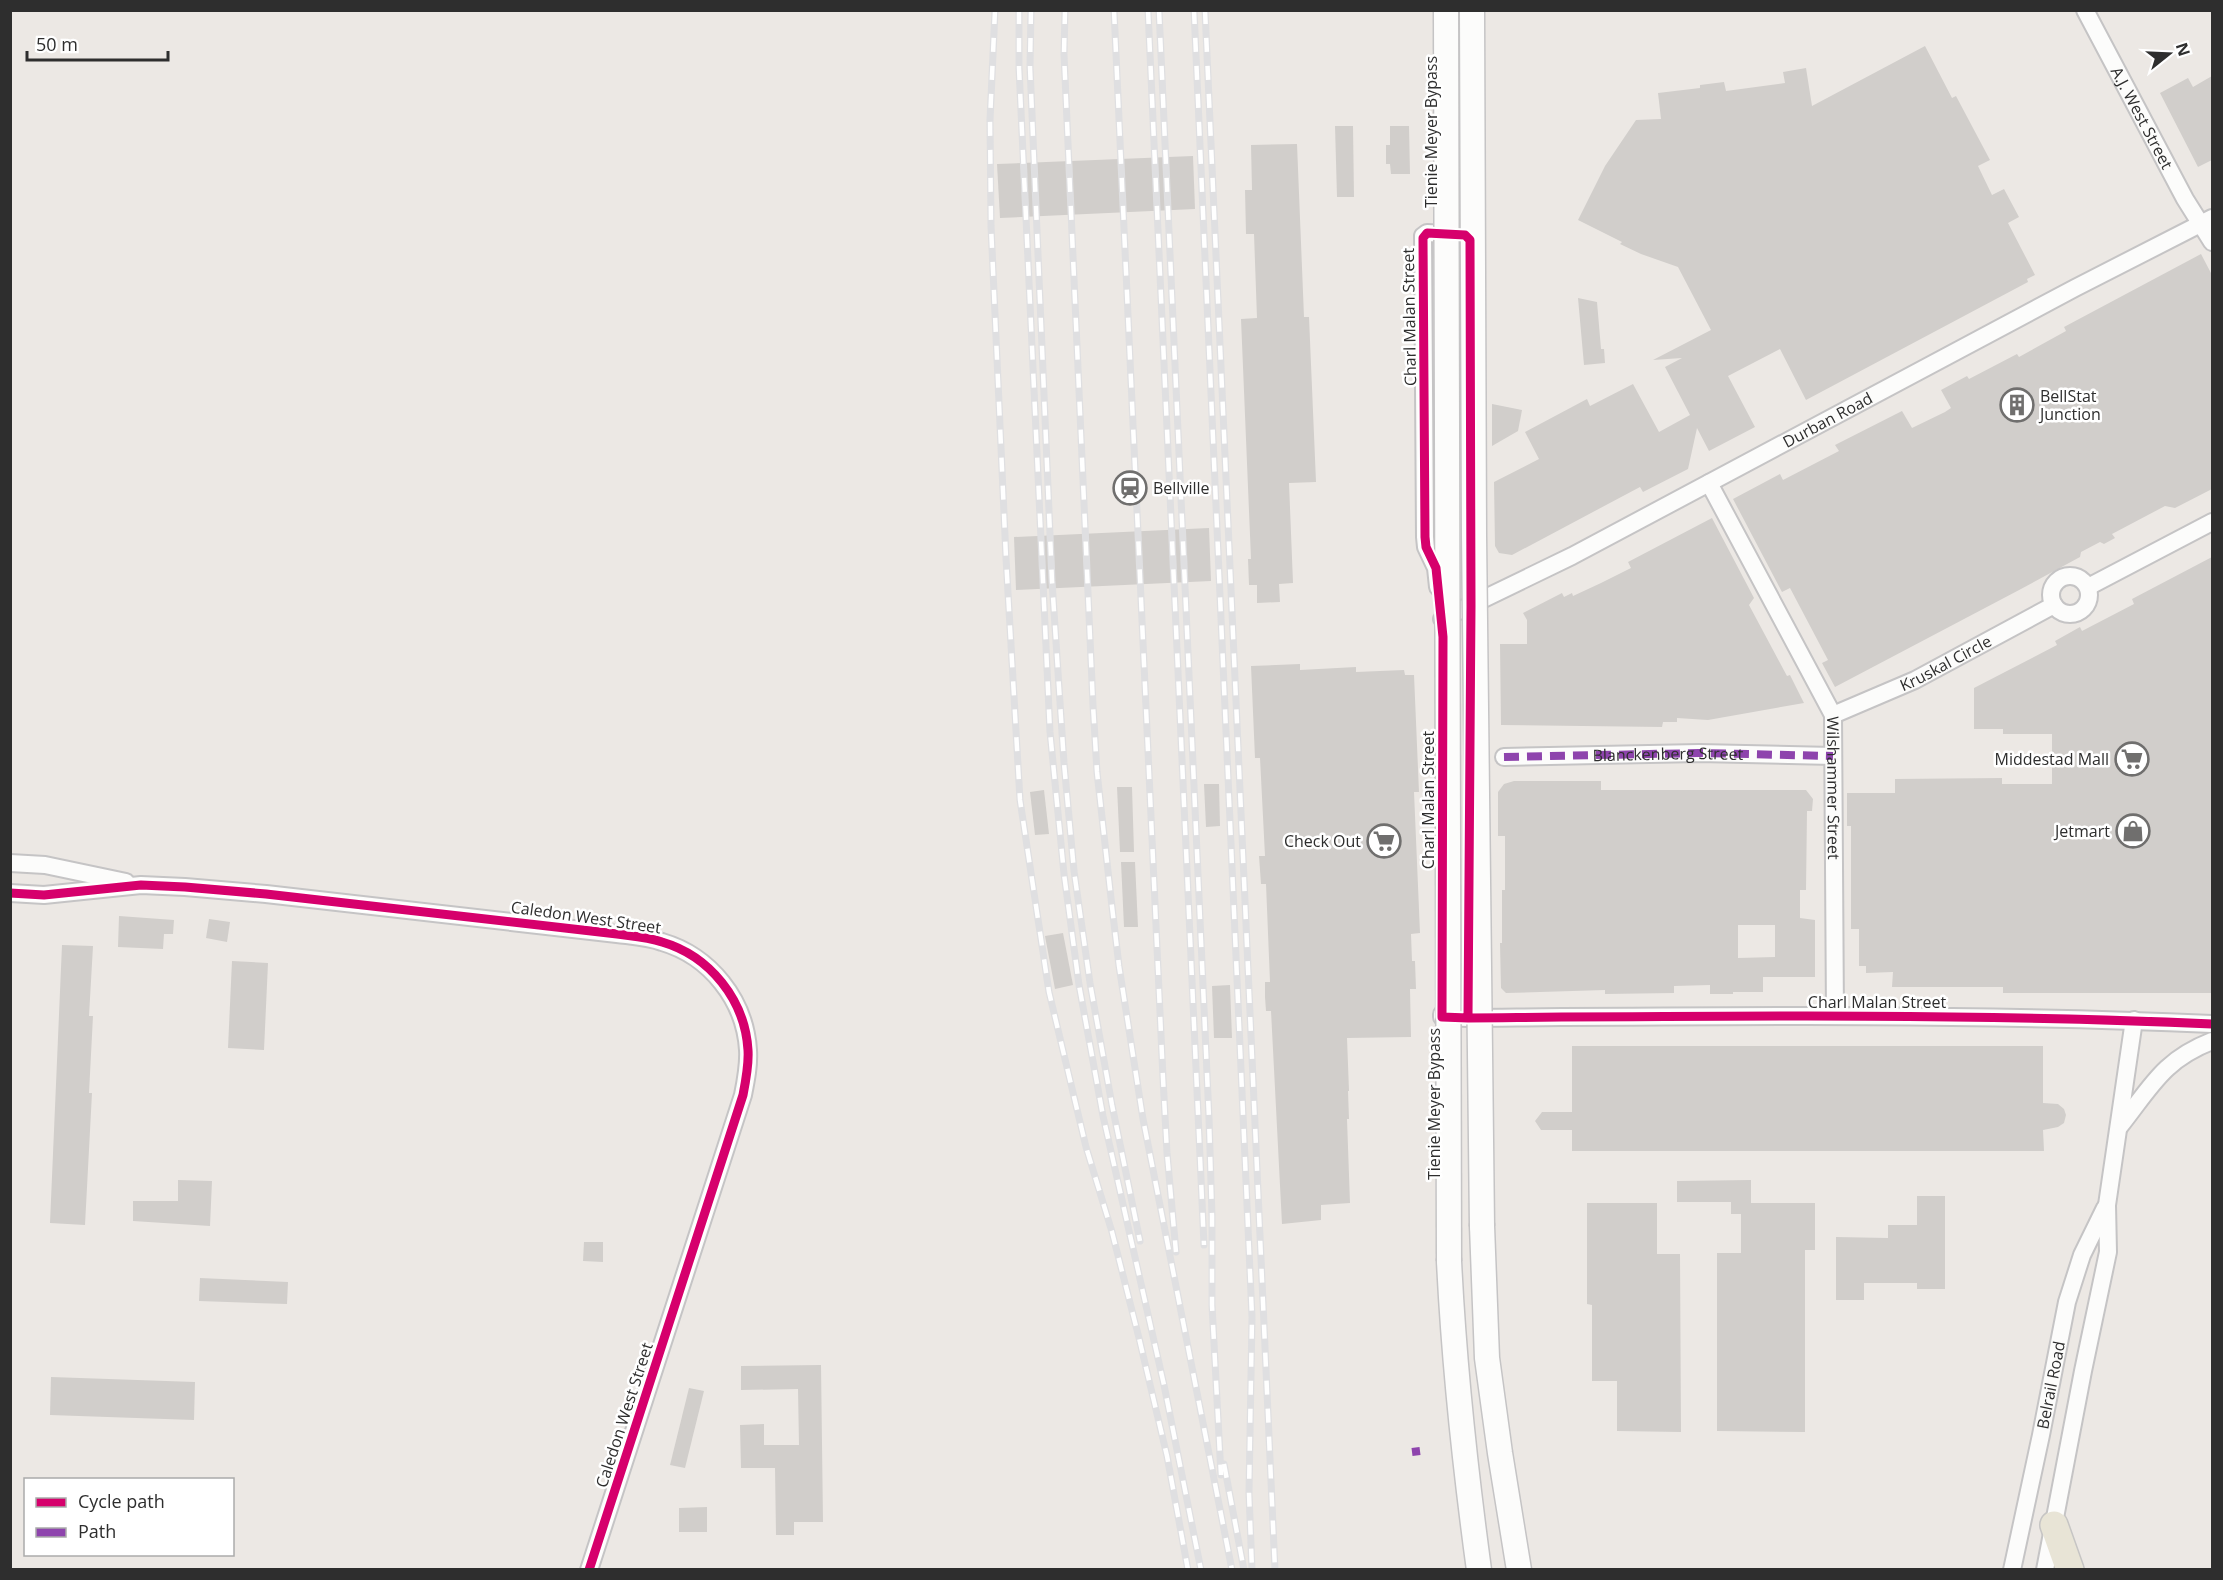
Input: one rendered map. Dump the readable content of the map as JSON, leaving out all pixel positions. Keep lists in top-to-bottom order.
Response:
{
  "streets": {
    "main road": ["Tienie Meyer Bypass"],
    "street": [
      "A.J. West Street",
      "Charl Malan Street",
      "Durban Road",
      "Kruskal Circle",
      "Blanckenberg Street",
      "Wilshammer Street",
      "Caledon West Street",
      "Belrail Road"
    ]
  },
  "crossings": [
    ["A.J. West Street", "Durban Road"],
    ["Charl Malan Street", "Durban Road"],
    ["Charl Malan Street", "Wilshammer Street"],
    ["Charl Malan Street", "Belrail Road"],
    ["Durban Road", "Wilshammer Street"],
    ["Kruskal Circle", "Wilshammer Street"],
    ["Blanckenberg Street", "Wilshammer Street"]
  ],
  "places": {
    "building": ["BellStat Junction"],
    "station": ["Bellville"],
    "supermarket": ["Middestad Mall", "Check Out"],
    "shop": ["Jetmart"]
  },
  "legend": ["Cycle path", "Path"],
  "scale_bar": "50 m",
  "north": "right"
}
